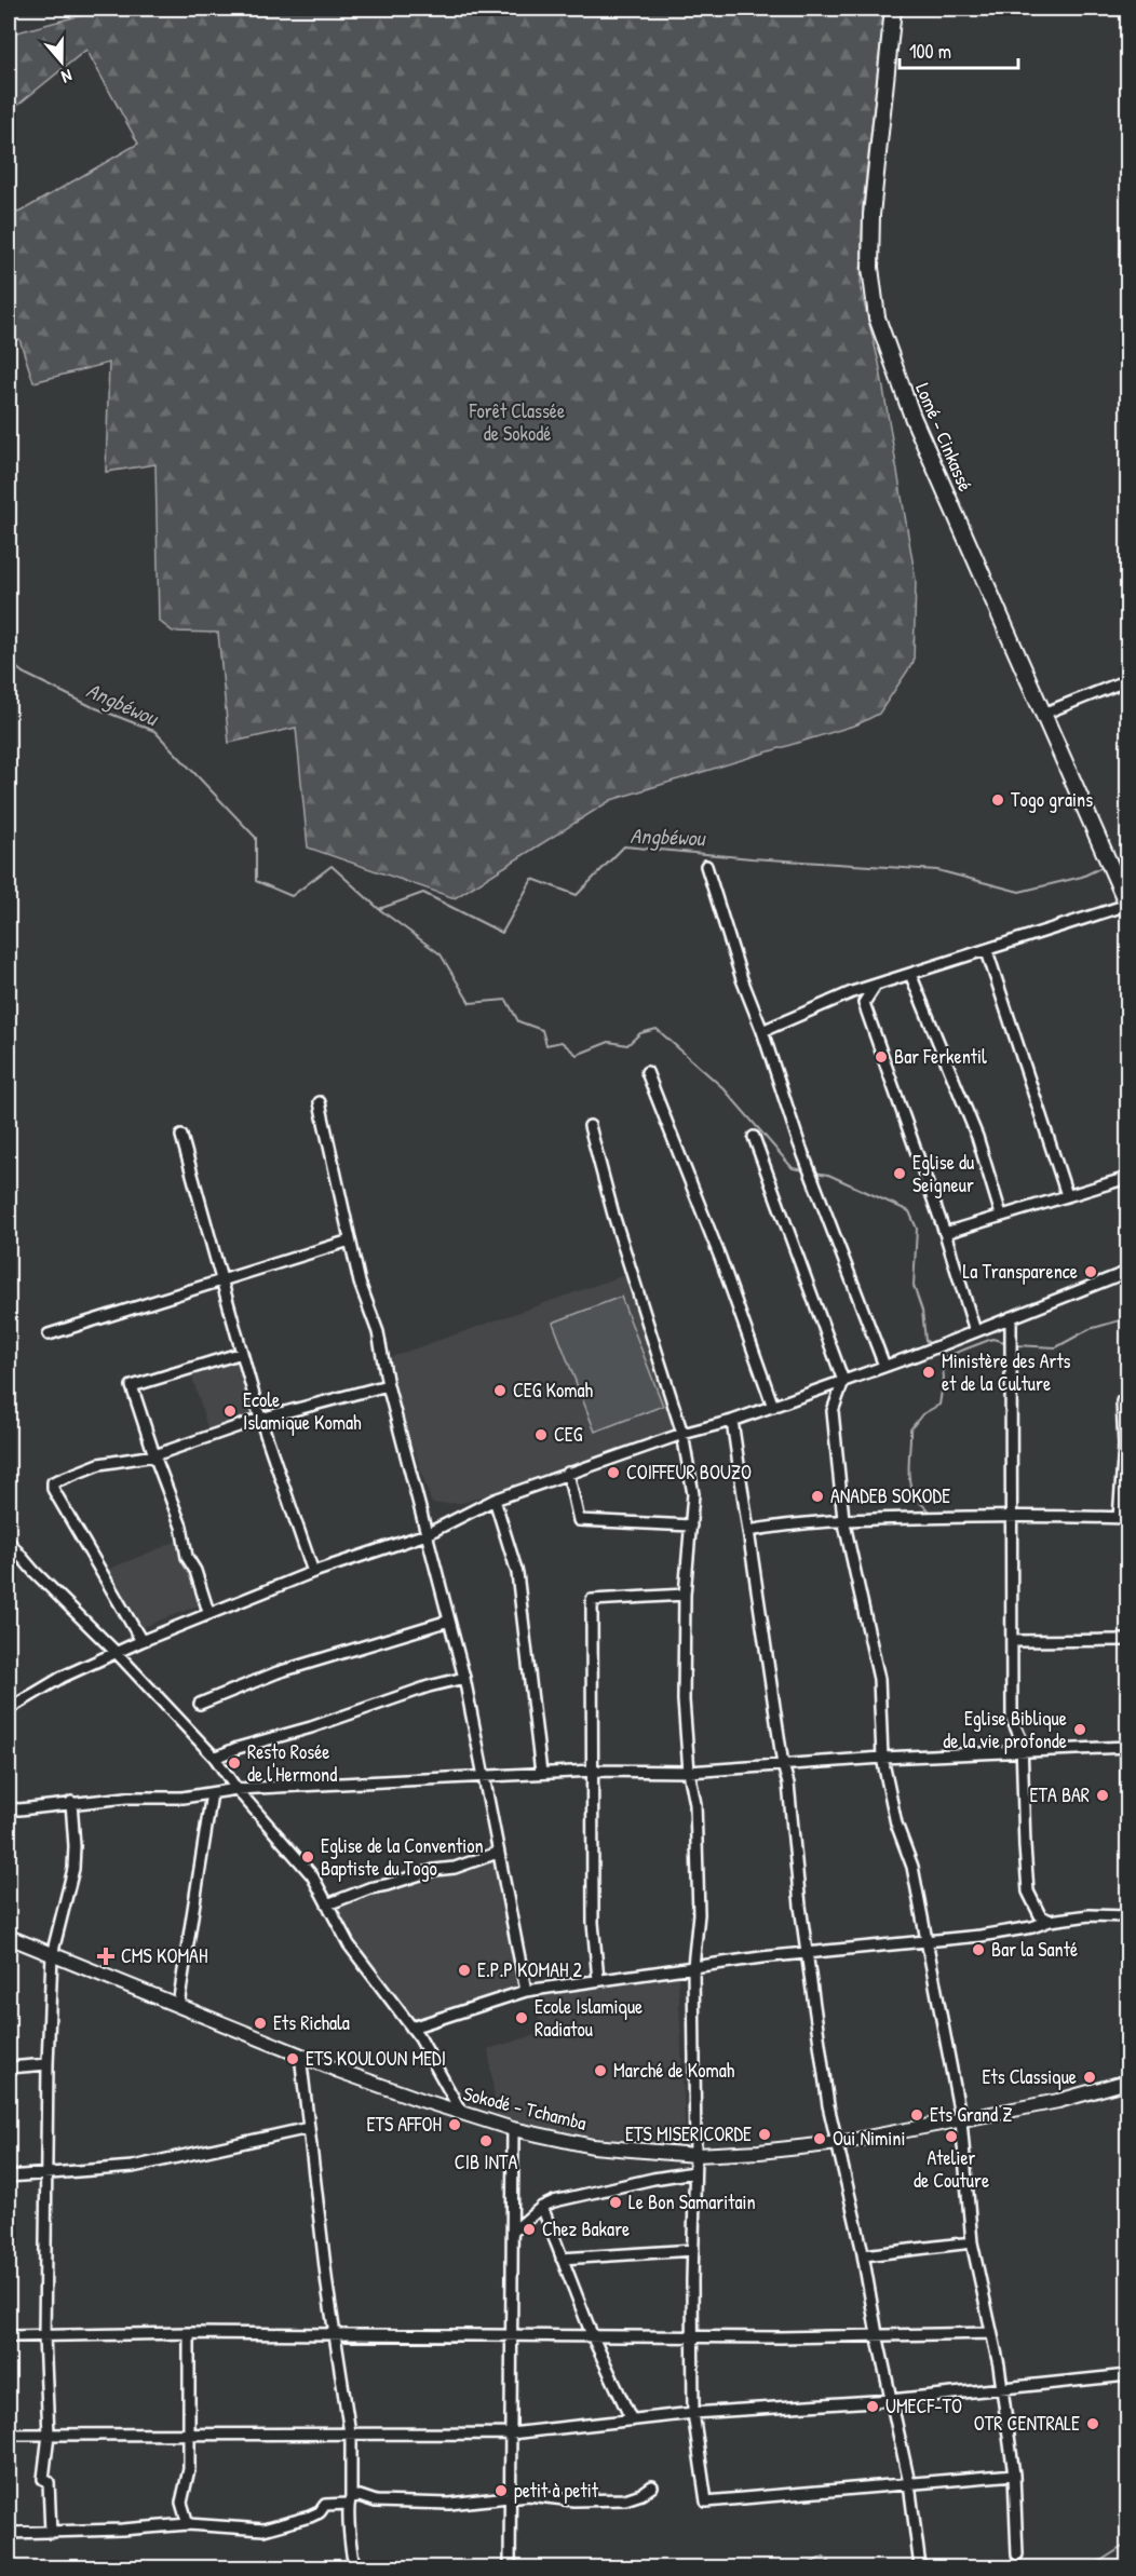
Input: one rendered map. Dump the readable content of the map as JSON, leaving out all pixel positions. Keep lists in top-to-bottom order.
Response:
{
  "streets": {
    "highway": ["Lomé - Cinkassé"],
    "main road": ["Sokodé - Tchamba"]
  },
  "water": ["Angbéwou"],
  "parks": ["Forêt Classée de Sokodé"],
  "places": {
    "other": [
      "Togo grains",
      "Bar Ferkentil",
      "Eglise du Seigneur",
      "La Transparence",
      "Ministère des Arts et de la Culture",
      "CEG Komah",
      "Ecole Islamique Komah",
      "CEG",
      "COIFFEUR BOUZO",
      "ANADEB SOKODE",
      "Eglise Biblique de la vie profonde",
      "Resto Rosée de l'Hermond",
      "ETA BAR",
      "Eglise de la Convention Baptiste du Togo",
      "Bar la Santé",
      "E.P.P KOMAH 2",
      "Ecole Islamique Radiatou",
      "Ets Richala",
      "ETS KOULOUN MEDI",
      "Marché de Komah",
      "Ets Classique",
      "Ets Grand Z",
      "ETS AFFOH",
      "ETS MISERICORDE",
      "Atelier de Couture",
      "Oui Nimini",
      "CIB INTA",
      "Le Bon Samaritain",
      "Chez Bakare",
      "UMECF-TO",
      "OTR CENTRALE",
      "petit à petit"
    ],
    "health": ["CMS KOMAH"]
  },
  "scale_bar": "100 m",
  "north": "bottom"
}
